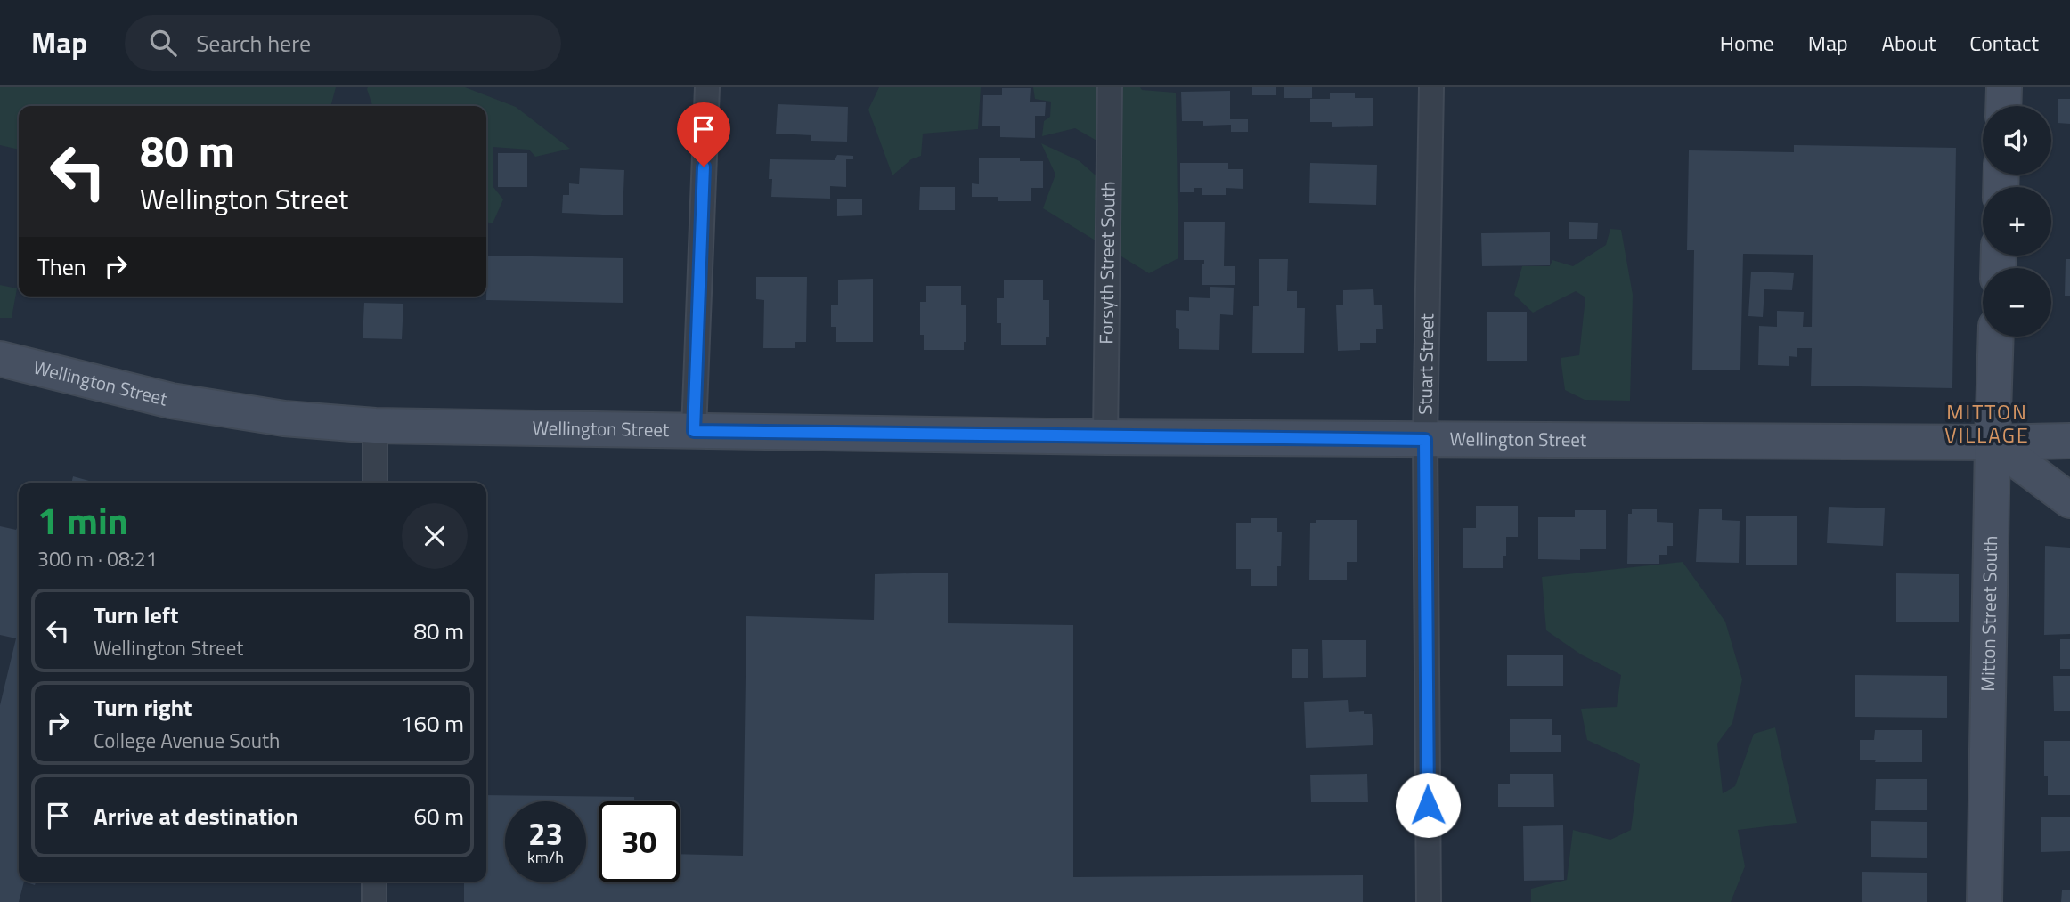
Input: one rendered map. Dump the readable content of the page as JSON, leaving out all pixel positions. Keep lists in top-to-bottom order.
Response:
{
  "streets": {
    "main road": ["Wellington Street", "Mitton Street South"],
    "street": ["Forsyth Street South", "Stuart Street"]
  },
  "crossings": [
    ["Forsyth Street South", "Wellington Street"],
    ["Stuart Street", "Wellington Street"],
    ["Wellington Street", "Mitton Street South"]
  ],
  "districts": ["MITTON VILLAGE"],
  "page": {
    "header": "Map",
    "search": "Search here",
    "nav": [
      "Home",
      "Map",
      "About",
      "Contact"
    ],
    "map_buttons": ["+", "−"],
    "turn": ["80 m", "Wellington Street"],
    "then": "Then",
    "heading": ["1 min", "300 m · 08:21"],
    "list": [
      {
        "name": "Turn left",
        "note": "Wellington Street",
        "value": "80 m"
      },
      {
        "name": "Turn right",
        "note": "College Avenue South",
        "value": "160 m"
      },
      {
        "name": "Arrive at destination",
        "value": "60 m"
      }
    ],
    "speed": "23 km/h",
    "limit": "30"
  }
}
